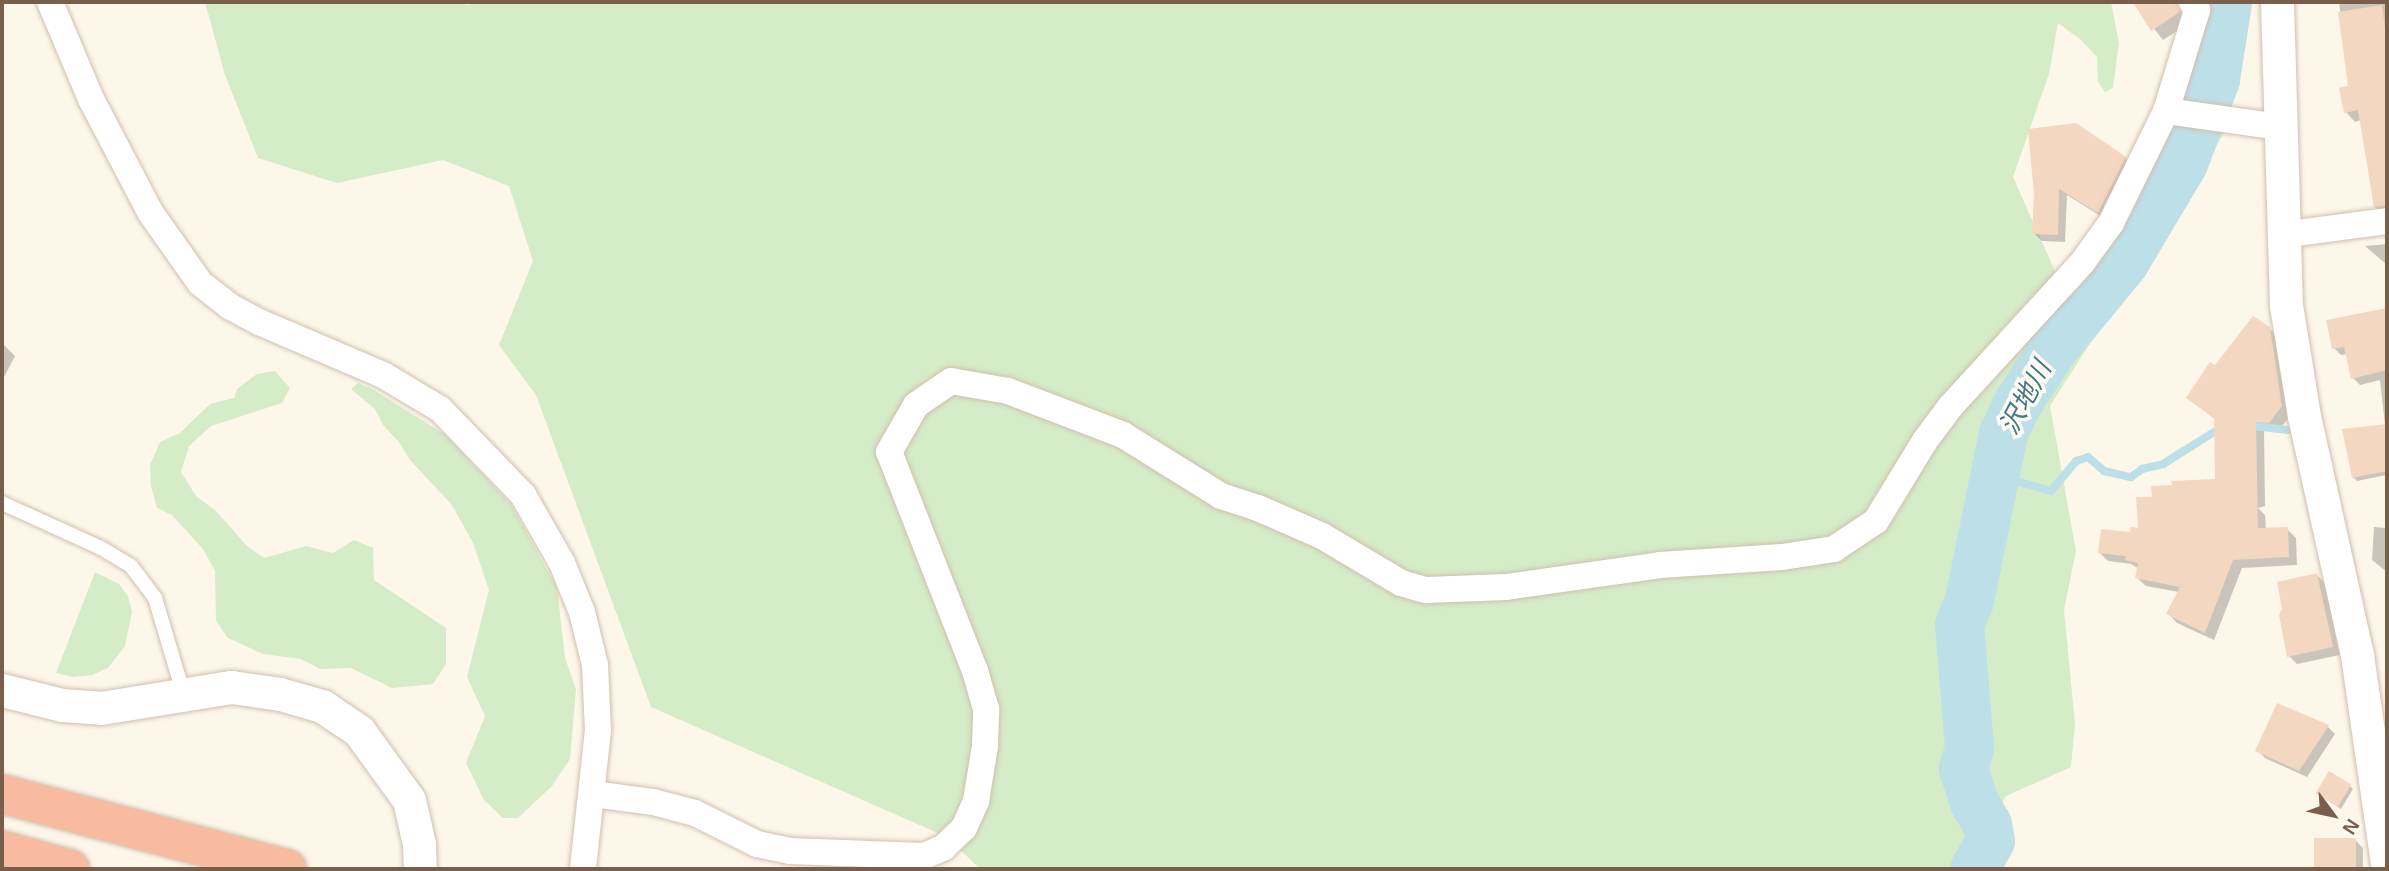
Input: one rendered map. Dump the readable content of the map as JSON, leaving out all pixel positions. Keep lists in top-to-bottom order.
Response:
{
  "water": ["沢地川"],
  "north": "bottom right"
}
